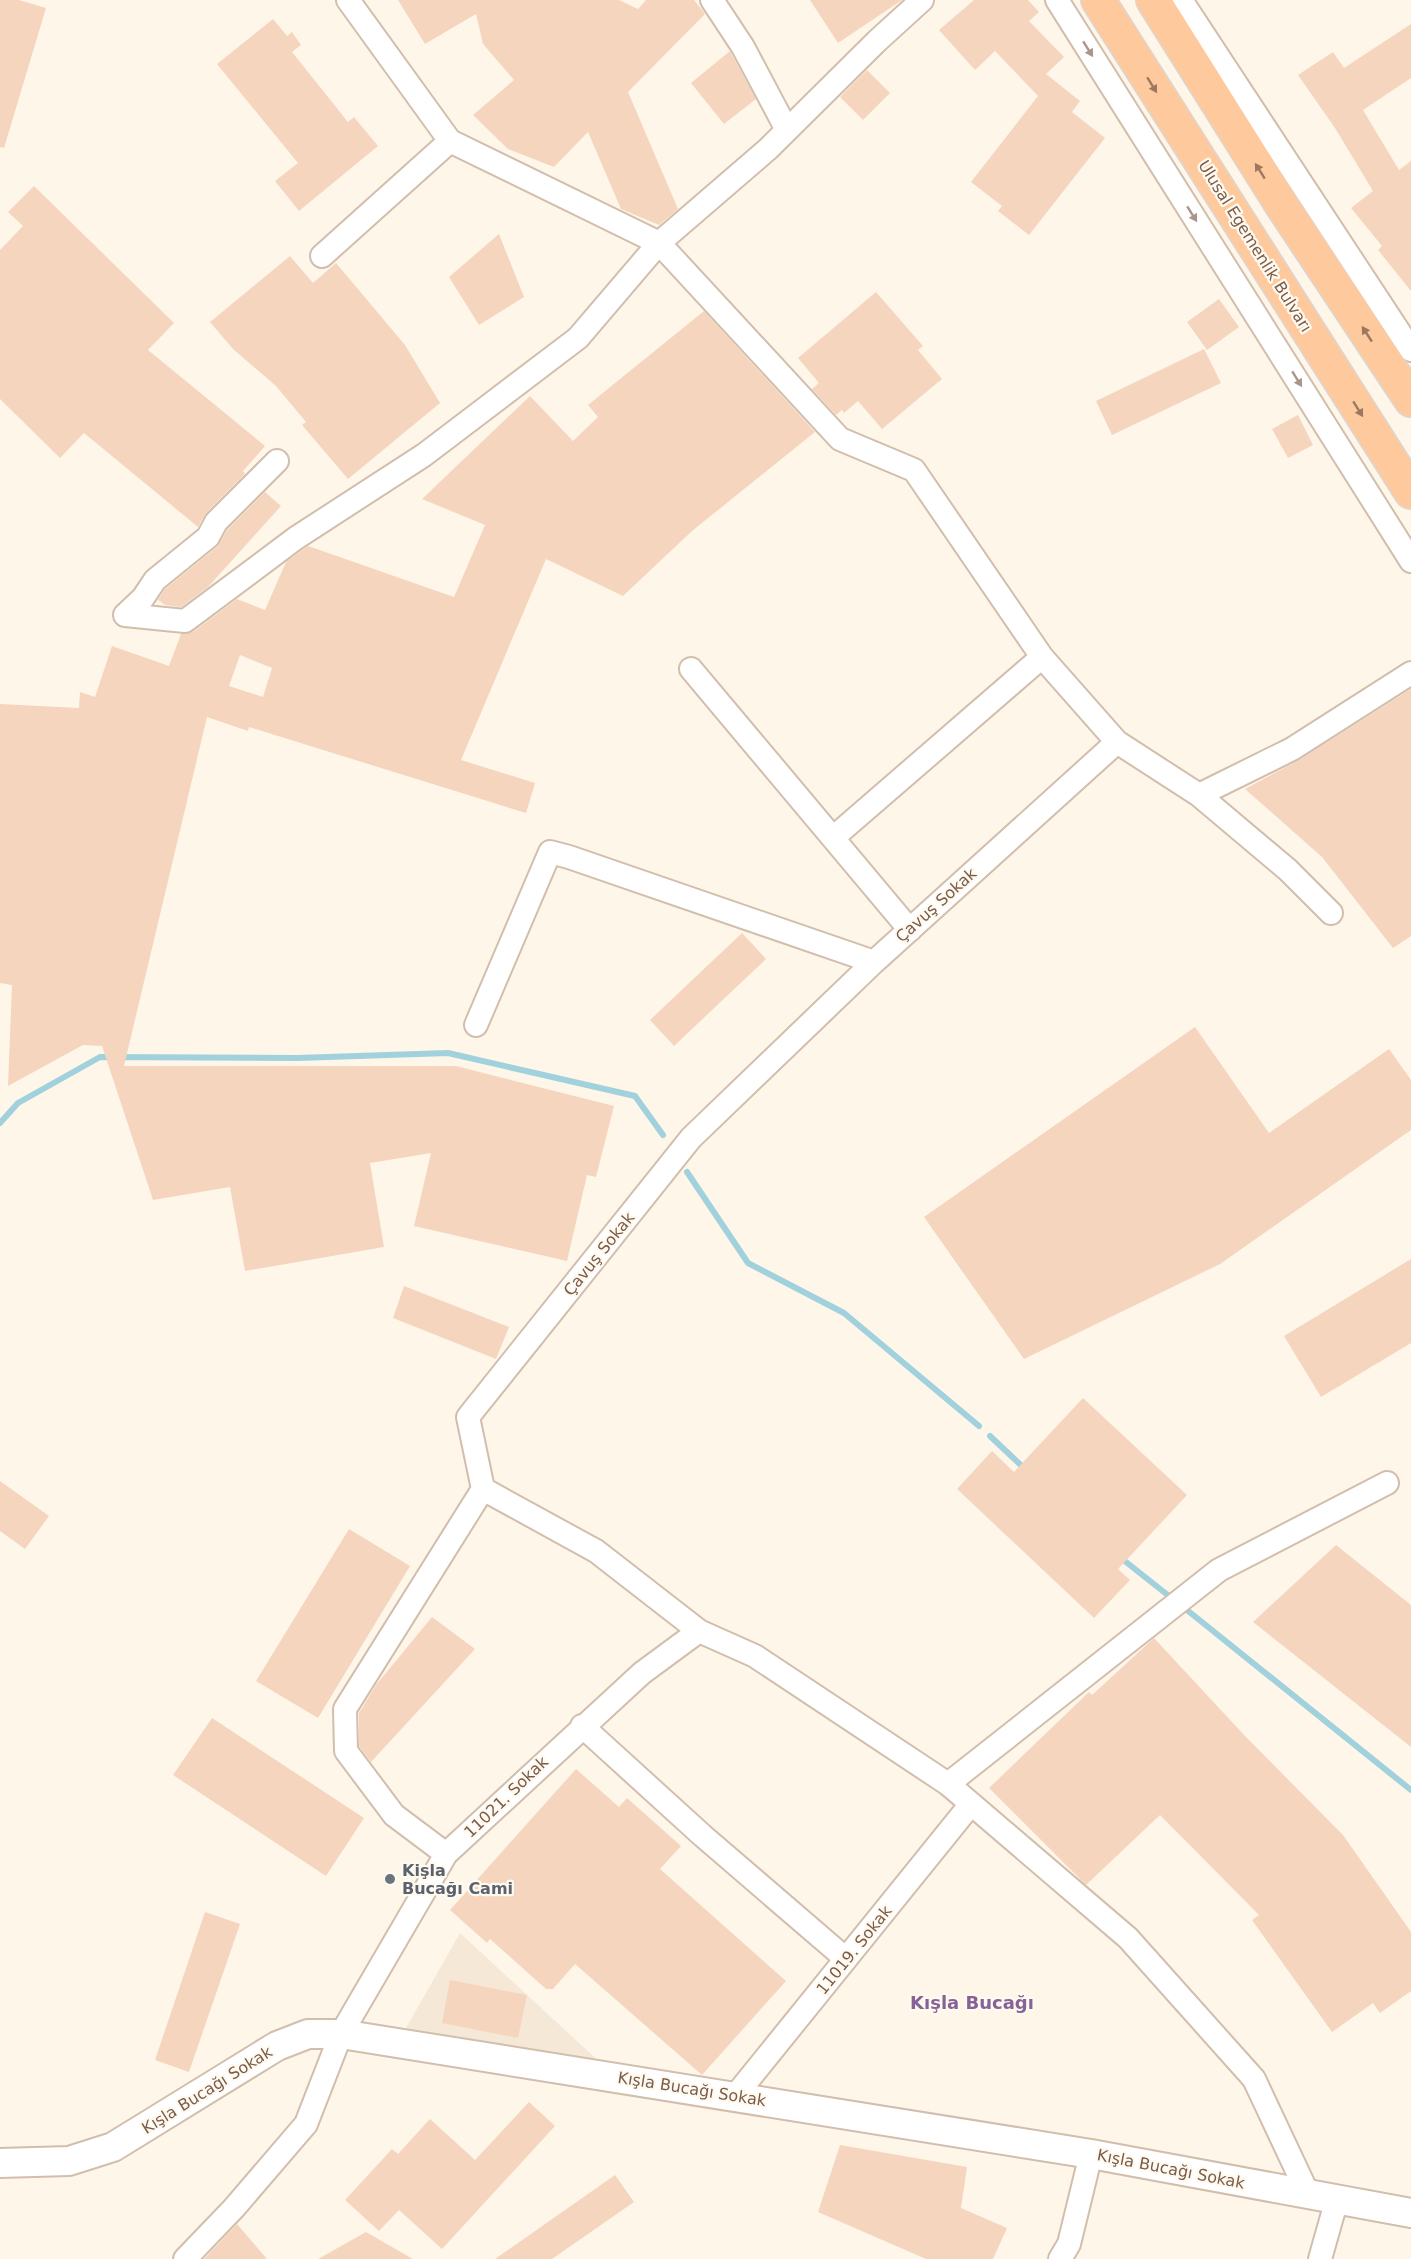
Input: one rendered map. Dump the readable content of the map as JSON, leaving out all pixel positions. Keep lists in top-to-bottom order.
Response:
{
  "streets": {
    "highway": ["Ulusal Egemenlik Bulvarı"],
    "street": [
      "Çavuş Sokak",
      "11021. Sokak",
      "11019. Sokak",
      "Kışla Bucağı Sokak"
    ]
  },
  "crossings": [
    ["11021. Sokak", "Kışla Bucağı Sokak"],
    ["11019. Sokak", "Kışla Bucağı Sokak"]
  ],
  "districts": ["Kışla Bucağı"],
  "places": ["Kişla Bucağı Cami"]
}
